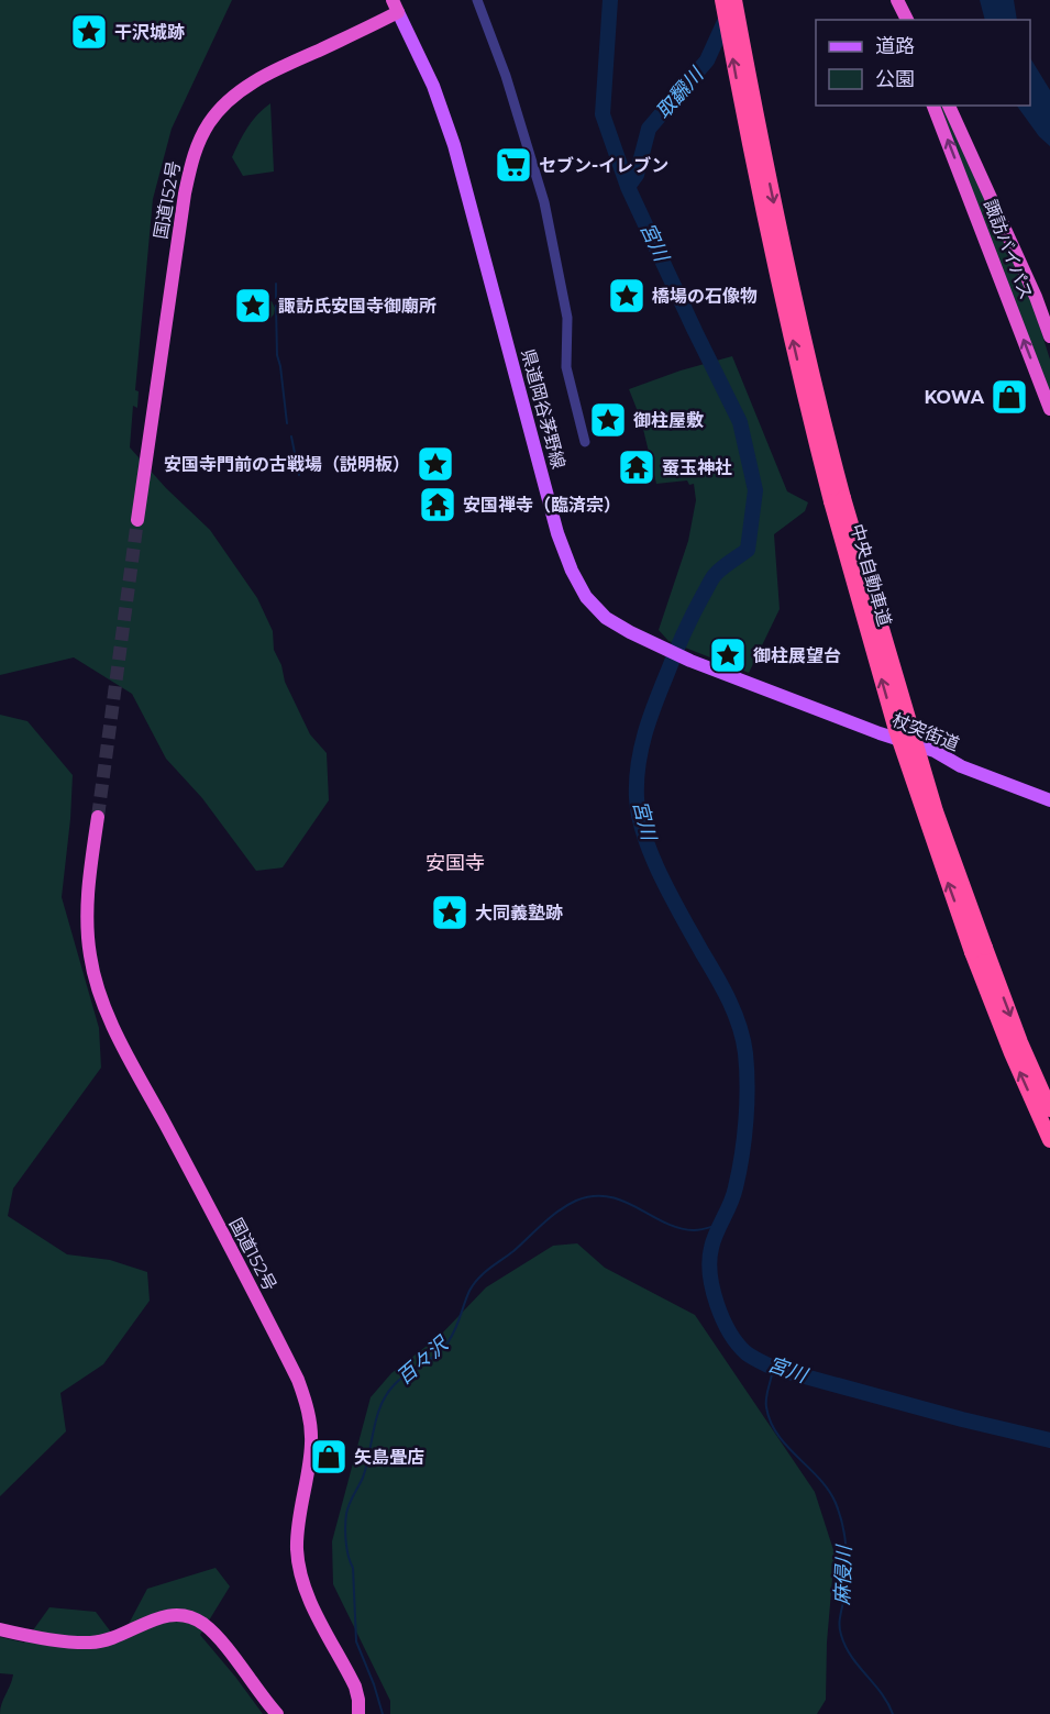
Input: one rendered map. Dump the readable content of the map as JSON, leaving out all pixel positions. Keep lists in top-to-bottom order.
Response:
{
  "streets": {
    "highway": ["国道152号", "諏訪バイパス", "中央自動車道"],
    "main road": ["県道岡谷茅野線", "杖突街道"]
  },
  "crossings": [
    ["国道152号", "県道岡谷茅野線"],
    ["県道岡谷茅野線", "杖突街道"]
  ],
  "districts": ["安国寺"],
  "water": [
    "取飜川",
    "宮川",
    "百々沢",
    "麻侵川"
  ],
  "places": {
    "place": [
      "干沢城跡",
      "橋場の石像物",
      "諏訪氏安国寺御廟所",
      "御柱屋敷",
      "安国寺門前の古戦場（説明板）",
      "御柱展望台",
      "大同義塾跡"
    ],
    "supermarket": ["セブン-イレブン"],
    "shop": ["KOWA", "矢島畳店"],
    "temple": ["蚕玉神社", "安国禅寺（臨済宗）"]
  },
  "legend": ["道路", "公園"]
}
